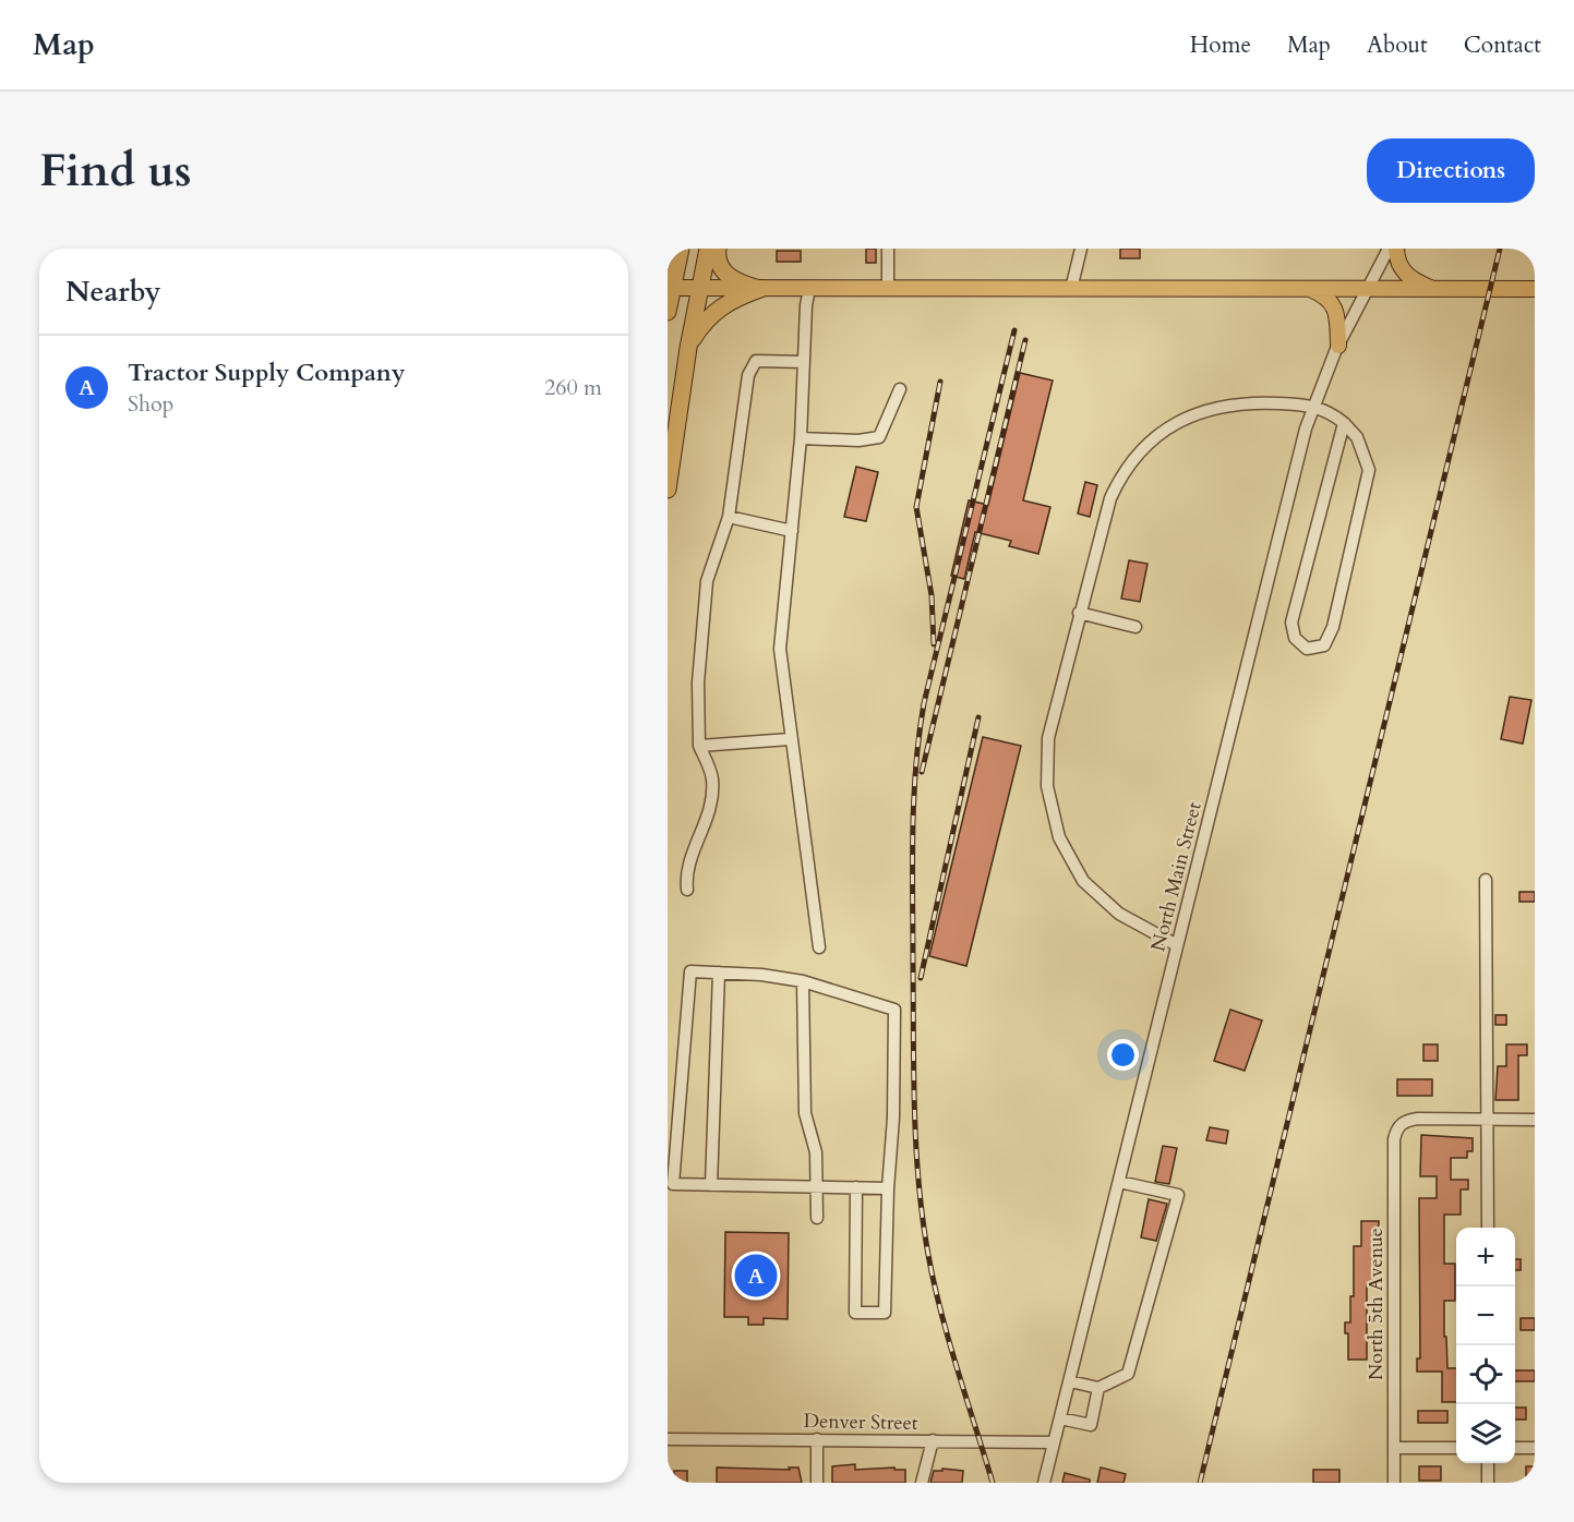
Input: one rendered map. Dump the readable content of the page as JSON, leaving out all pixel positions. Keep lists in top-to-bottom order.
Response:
{
  "streets": {
    "street": ["North Main Street", "North 5th Avenue", "Denver Street"]
  },
  "crossings": [
    ["North Main Street", "Denver Street"]
  ],
  "page": {
    "header": "Map",
    "nav": [
      "Home",
      "Map",
      "About",
      "Contact"
    ],
    "buttons": "Directions",
    "title": "Find us",
    "heading": "Nearby",
    "list": [
      {
        "mark": "A",
        "name": "Tractor Supply Company",
        "note": "Shop",
        "value": "260 m"
      }
    ],
    "map_buttons": ["+", "−"],
    "pins": "A"
  }
}
